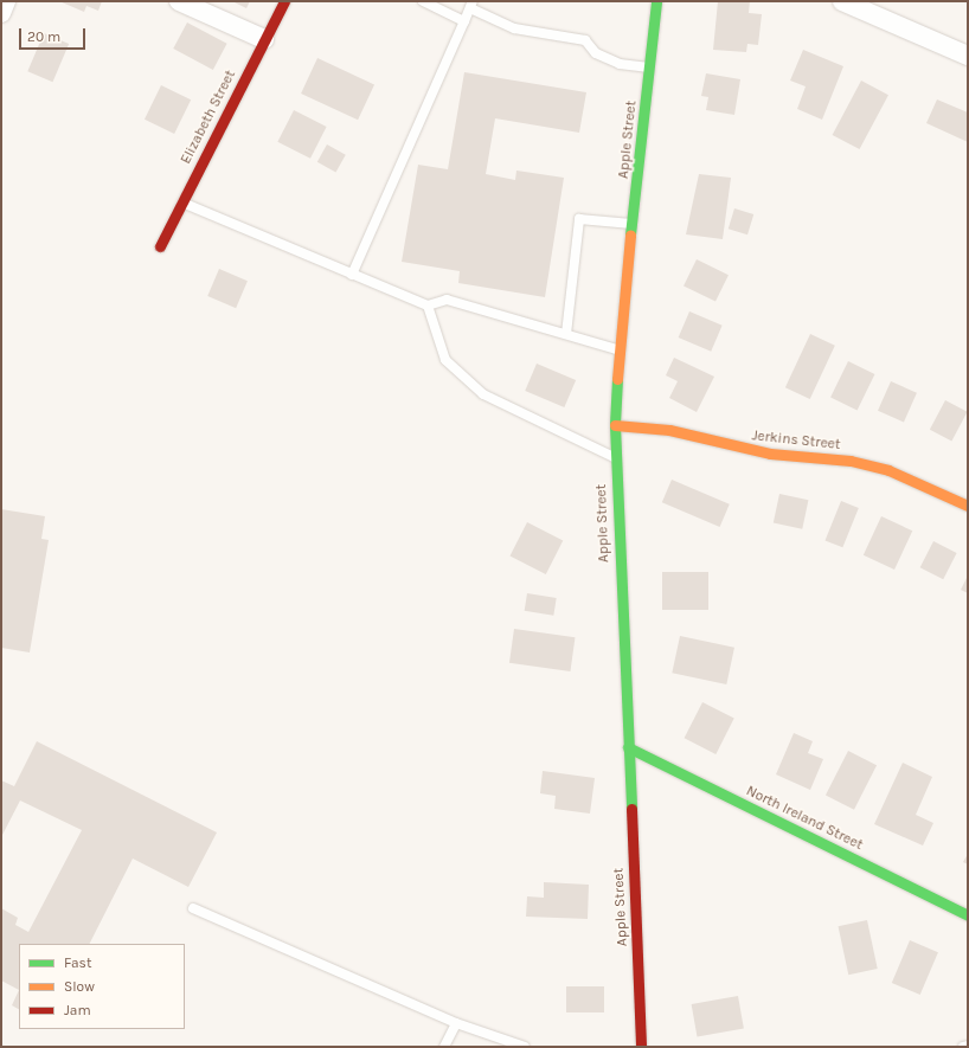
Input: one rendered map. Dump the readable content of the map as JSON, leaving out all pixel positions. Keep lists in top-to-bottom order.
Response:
{
  "streets": {
    "street": [
      "Elizabeth Street",
      "Apple Street",
      "Jerkins Street",
      "North Ireland Street"
    ]
  },
  "crossings": [
    ["Apple Street", "Jerkins Street"],
    ["Apple Street", "North Ireland Street"]
  ],
  "legend": ["Fast", "Slow", "Jam"],
  "scale_bar": "20 m"
}
